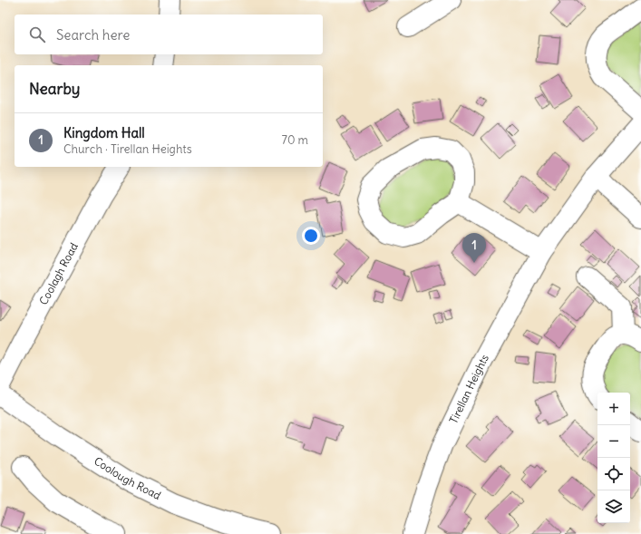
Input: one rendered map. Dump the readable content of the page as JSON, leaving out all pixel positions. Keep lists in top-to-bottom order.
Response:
{
  "streets": {
    "street": ["Coolagh Road", "Tirellan Heights", "Coolough Road"]
  },
  "page": {
    "search": "Search here",
    "heading": "Nearby",
    "list": [
      {
        "mark": "1",
        "name": "Kingdom Hall",
        "note": "Church · Tirellan Heights",
        "value": "70 m"
      }
    ],
    "pins": "1",
    "map_buttons": ["+", "−"]
  }
}
